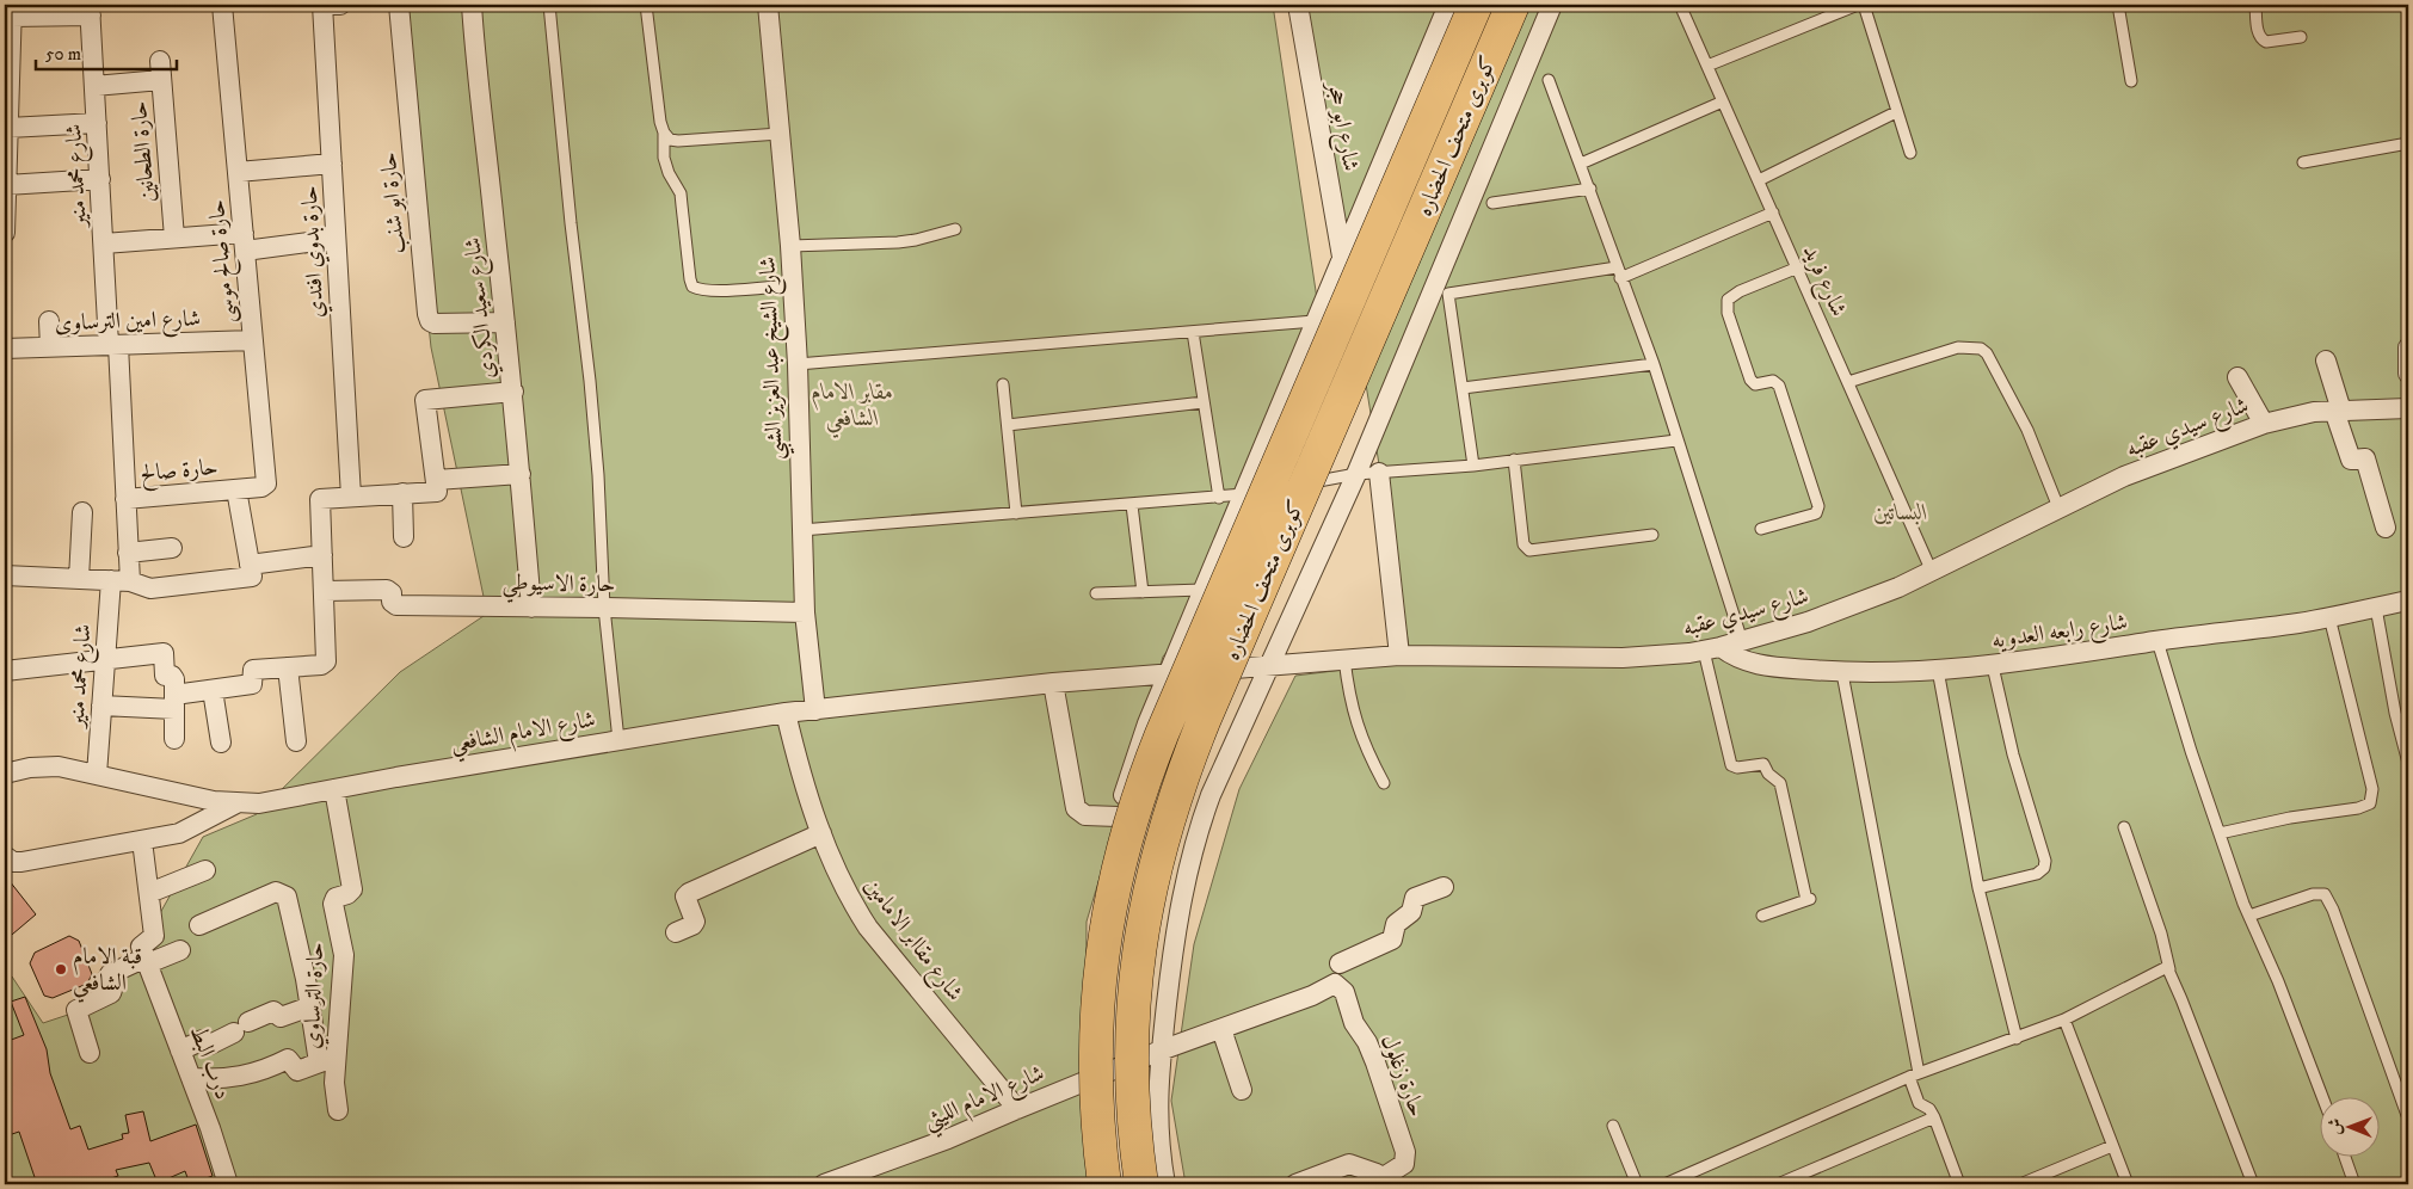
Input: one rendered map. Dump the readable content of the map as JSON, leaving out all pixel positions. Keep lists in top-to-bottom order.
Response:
{
  "streets": {
    "highway": ["كوبرى متحف الحضاره"],
    "street": [
      "شارع ابو حجر",
      "حارة الطحانين",
      "شارع محمد منير",
      "حارة ابو شنب",
      "حارة بدوي افندي",
      "حارة صالح موسى",
      "شارع سعيد الكردي",
      "شارع امين الترساوى",
      "شارع الشيخ عبد العزيز الشبي",
      "شارع سيدي عقبه",
      "حارة صالح",
      "حارة الاسيوطي",
      "شارع رابعه العدويه",
      "شارع الامام الشافعي",
      "شارع مقاابر الامامين",
      "حارة الترساوي",
      "درب البط",
      "حارة زغلول",
      "شارع الامام الليثي"
    ],
    "lane": ["شارع فريد"]
  },
  "crossings": [
    ["حارة الطحانين", "شارع محمد منير"],
    ["شارع محمد منير", "شارع امين الترساوى"],
    ["شارع محمد منير", "حارة صالح"],
    ["شارع محمد منير", "شارع الامام الشافعي"],
    ["حارة ابو شنب", "شارع سعيد الكردي"],
    ["حارة صالح موسى", "شارع امين الترساوى"],
    ["حارة صالح موسى", "حارة صالح"],
    ["شارع فريد", "شارع سيدي عقبه"],
    ["شارع سعيد الكردي", "حارة الاسيوطي"],
    ["شارع الشيخ عبد العزيز الشبي", "حارة الاسيوطي"],
    ["شارع الشيخ عبد العزيز الشبي", "شارع الامام الشافعي"],
    ["شارع سيدي عقبه", "شارع رابعه العدويه"],
    ["شارع سيدي عقبه", "شارع الامام الشافعي"],
    ["شارع الامام الشافعي", "شارع مقاابر الامامين"],
    ["شارع الامام الشافعي", "حارة الترساوي"],
    ["شارع مقاابر الامامين", "شارع الامام الليثي"]
  ],
  "parks": ["مقابر الامام الشافعي", "البساتين"],
  "places": ["قبة الامام الشافعي"],
  "scale_bar": "50 m",
  "north": "left"
}
